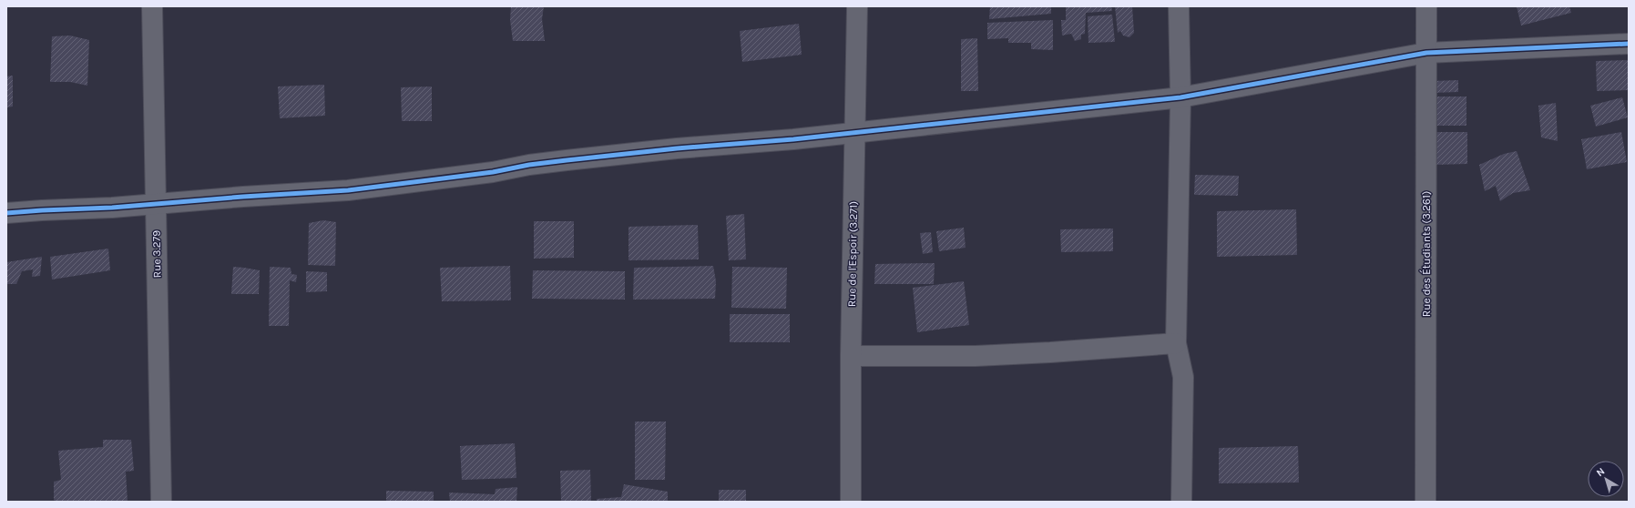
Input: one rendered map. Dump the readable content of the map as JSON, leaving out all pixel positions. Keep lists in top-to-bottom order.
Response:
{
  "streets": {
    "street": ["Rue 3.279", "Rue de l'Espoir (3.271)", "Rue des Étudiants (3.261)"]
  },
  "north": "top left"
}
